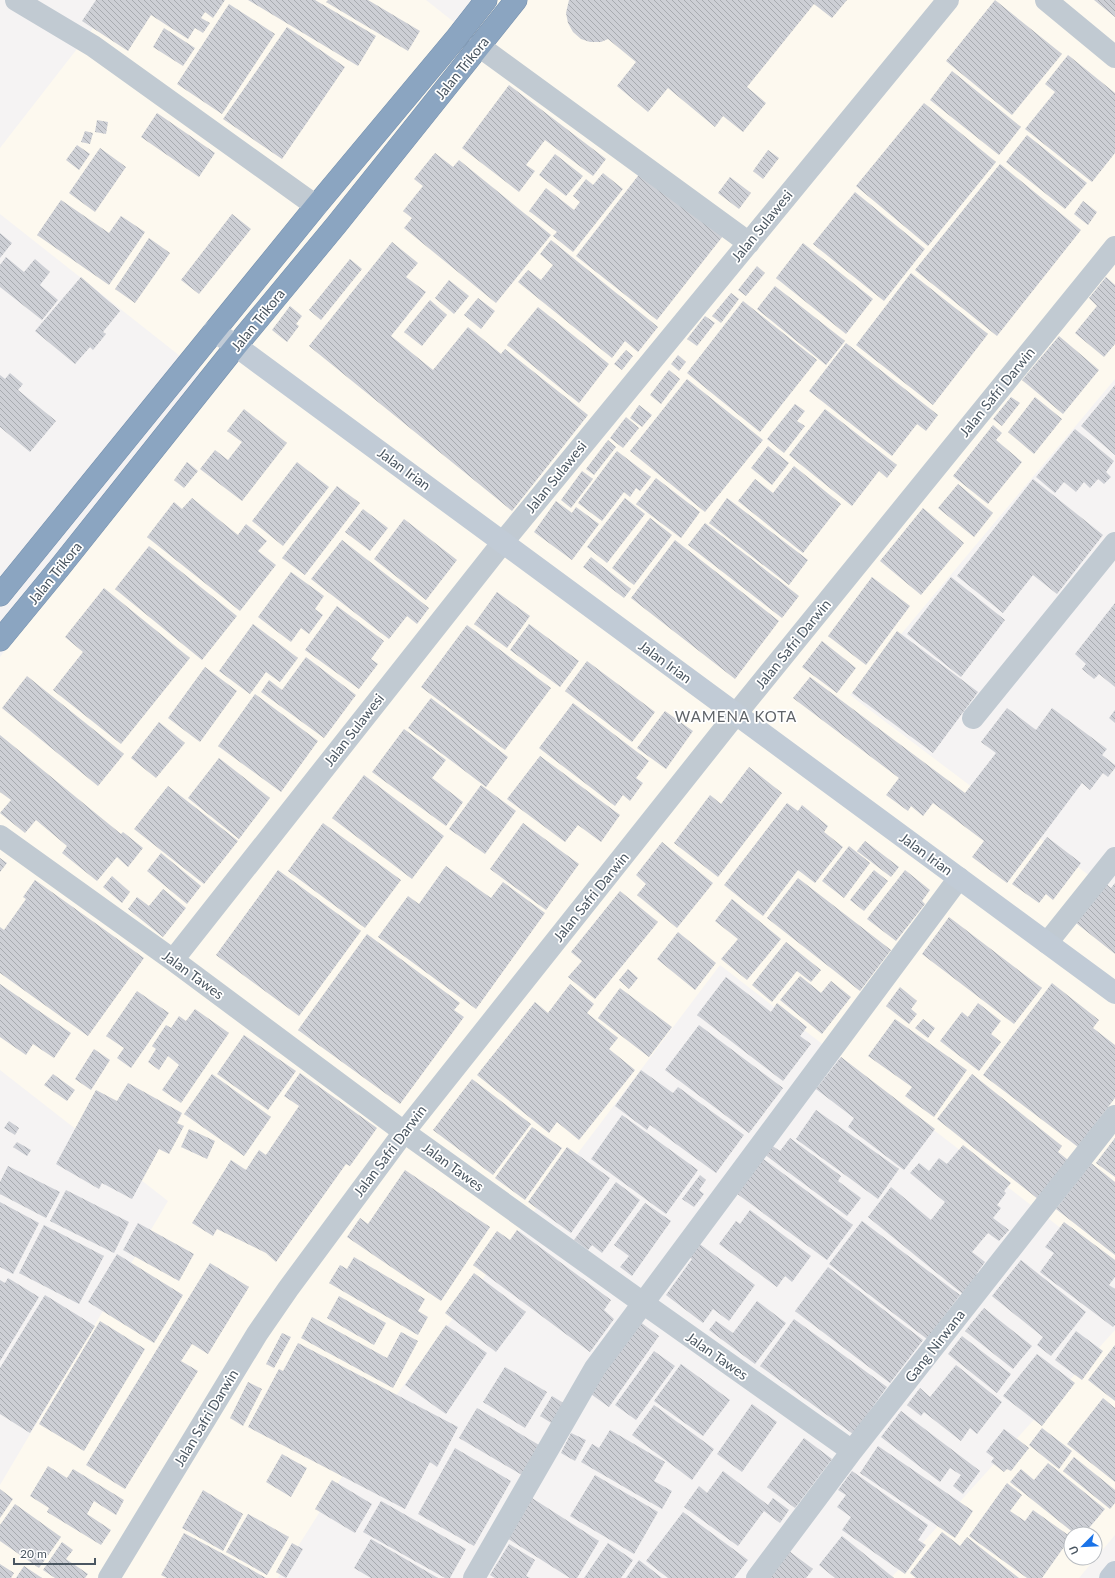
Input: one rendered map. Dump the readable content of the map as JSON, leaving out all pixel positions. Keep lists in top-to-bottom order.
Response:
{
  "streets": {
    "highway": ["Jalan Trikora"],
    "main road": ["Jalan Irian"],
    "street": [
      "Jalan Sulawesi",
      "Jalan Safri Darwin",
      "Jalan Tawes",
      "Gang Nirwana"
    ]
  },
  "crossings": [
    ["Jalan Trikora", "Jalan Irian"],
    ["Jalan Sulawesi", "Jalan Irian"],
    ["Jalan Sulawesi", "Jalan Tawes"],
    ["Jalan Safri Darwin", "Jalan Irian"],
    ["Jalan Safri Darwin", "Jalan Tawes"],
    ["Jalan Tawes", "Gang Nirwana"]
  ],
  "districts": ["WAMENA KOTA"],
  "scale_bar": "20 m",
  "north": "bottom left"
}
